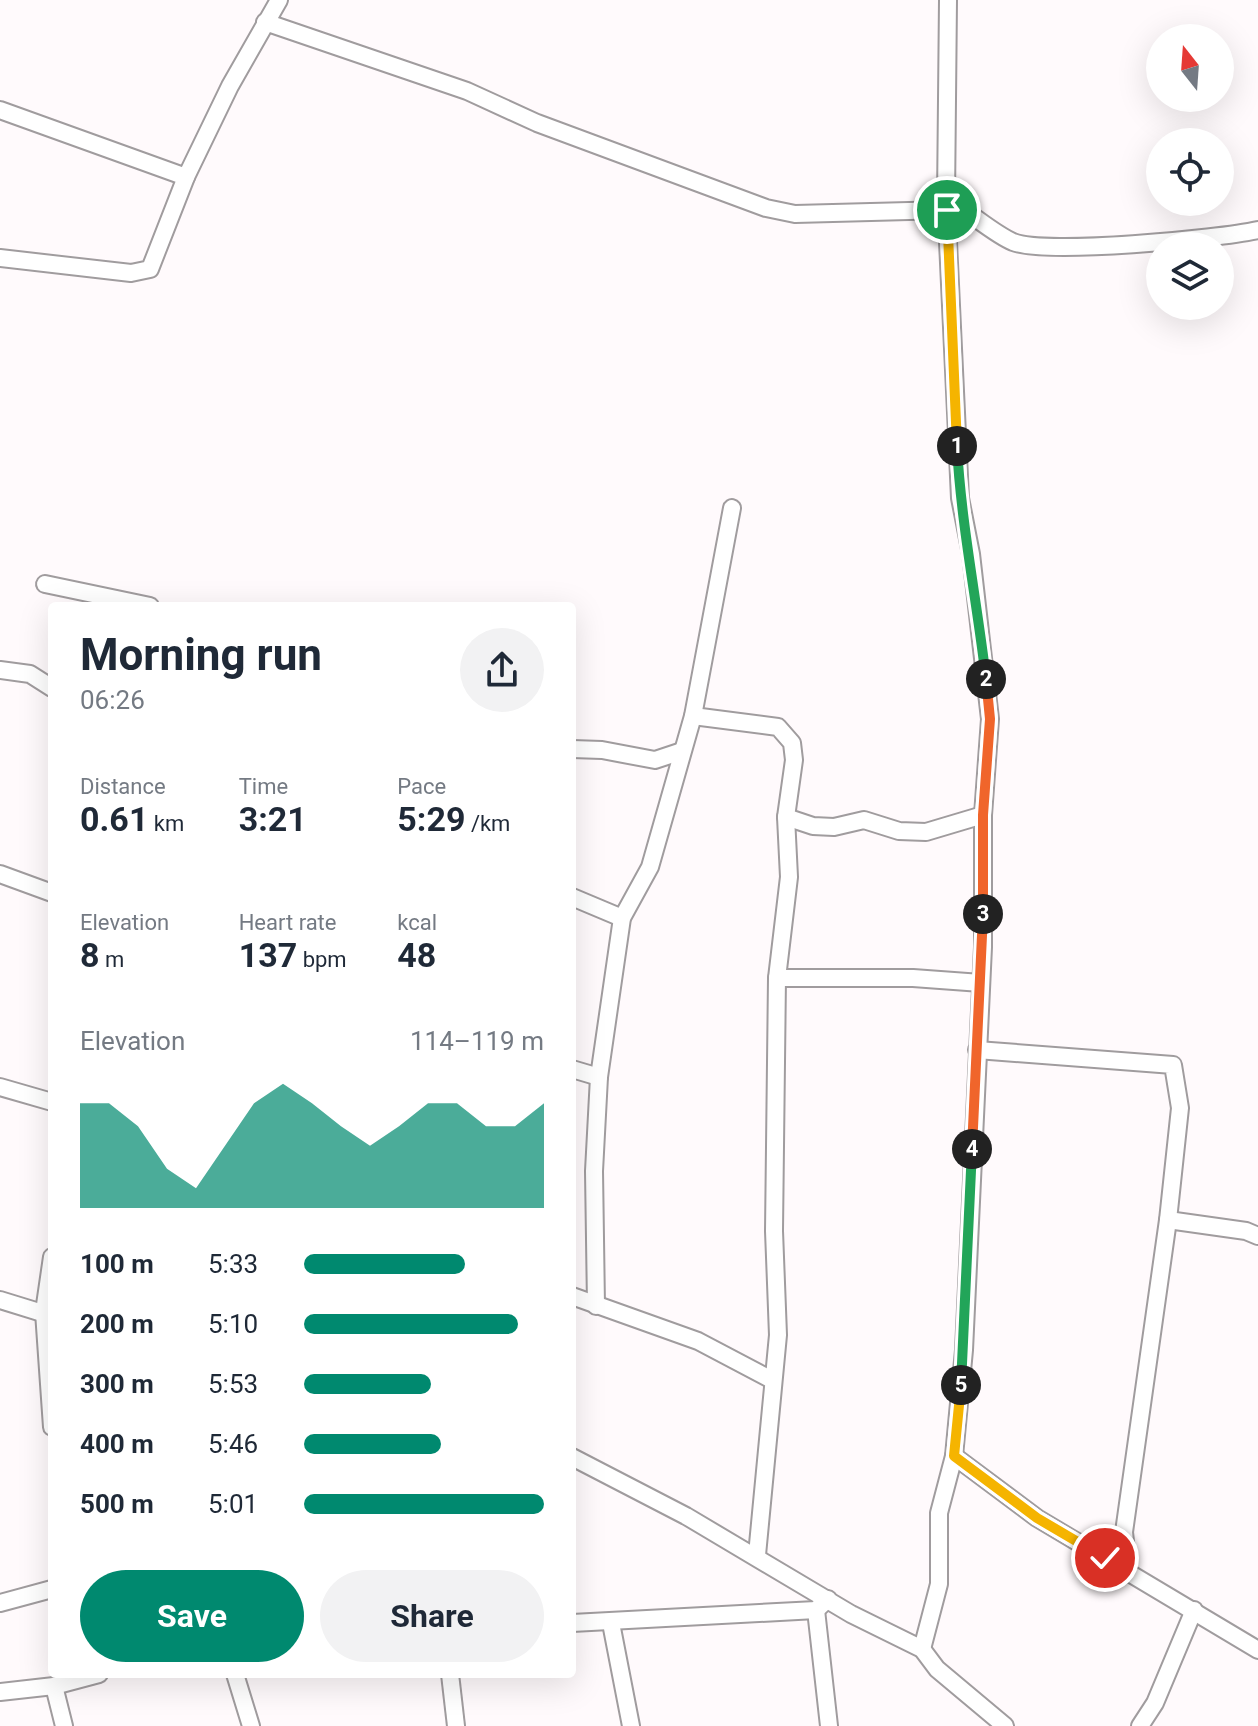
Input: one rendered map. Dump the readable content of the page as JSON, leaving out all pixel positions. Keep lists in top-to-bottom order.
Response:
{
  "north": "top",
  "page": {
    "pins": [
      "1",
      "2",
      "3",
      "4",
      "5"
    ],
    "heading": ["Morning run", "06:26"],
    "stats": [
      ["Distance", "0.61 km"],
      ["Time", "3:21"],
      ["Pace", "5:29 /km"],
      ["Elevation", "8 m"],
      ["Heart rate", "137 bpm"],
      ["kcal", "48"]
    ],
    "chart": ["Elevation", "114–119 m"],
    "list": [
      {
        "name": "100 m",
        "note": "5:33"
      },
      {
        "name": "200 m",
        "note": "5:10"
      },
      {
        "name": "300 m",
        "note": "5:53"
      },
      {
        "name": "400 m",
        "note": "5:46"
      },
      {
        "name": "500 m",
        "note": "5:01"
      }
    ],
    "buttons": ["Save", "Share"]
  }
}
